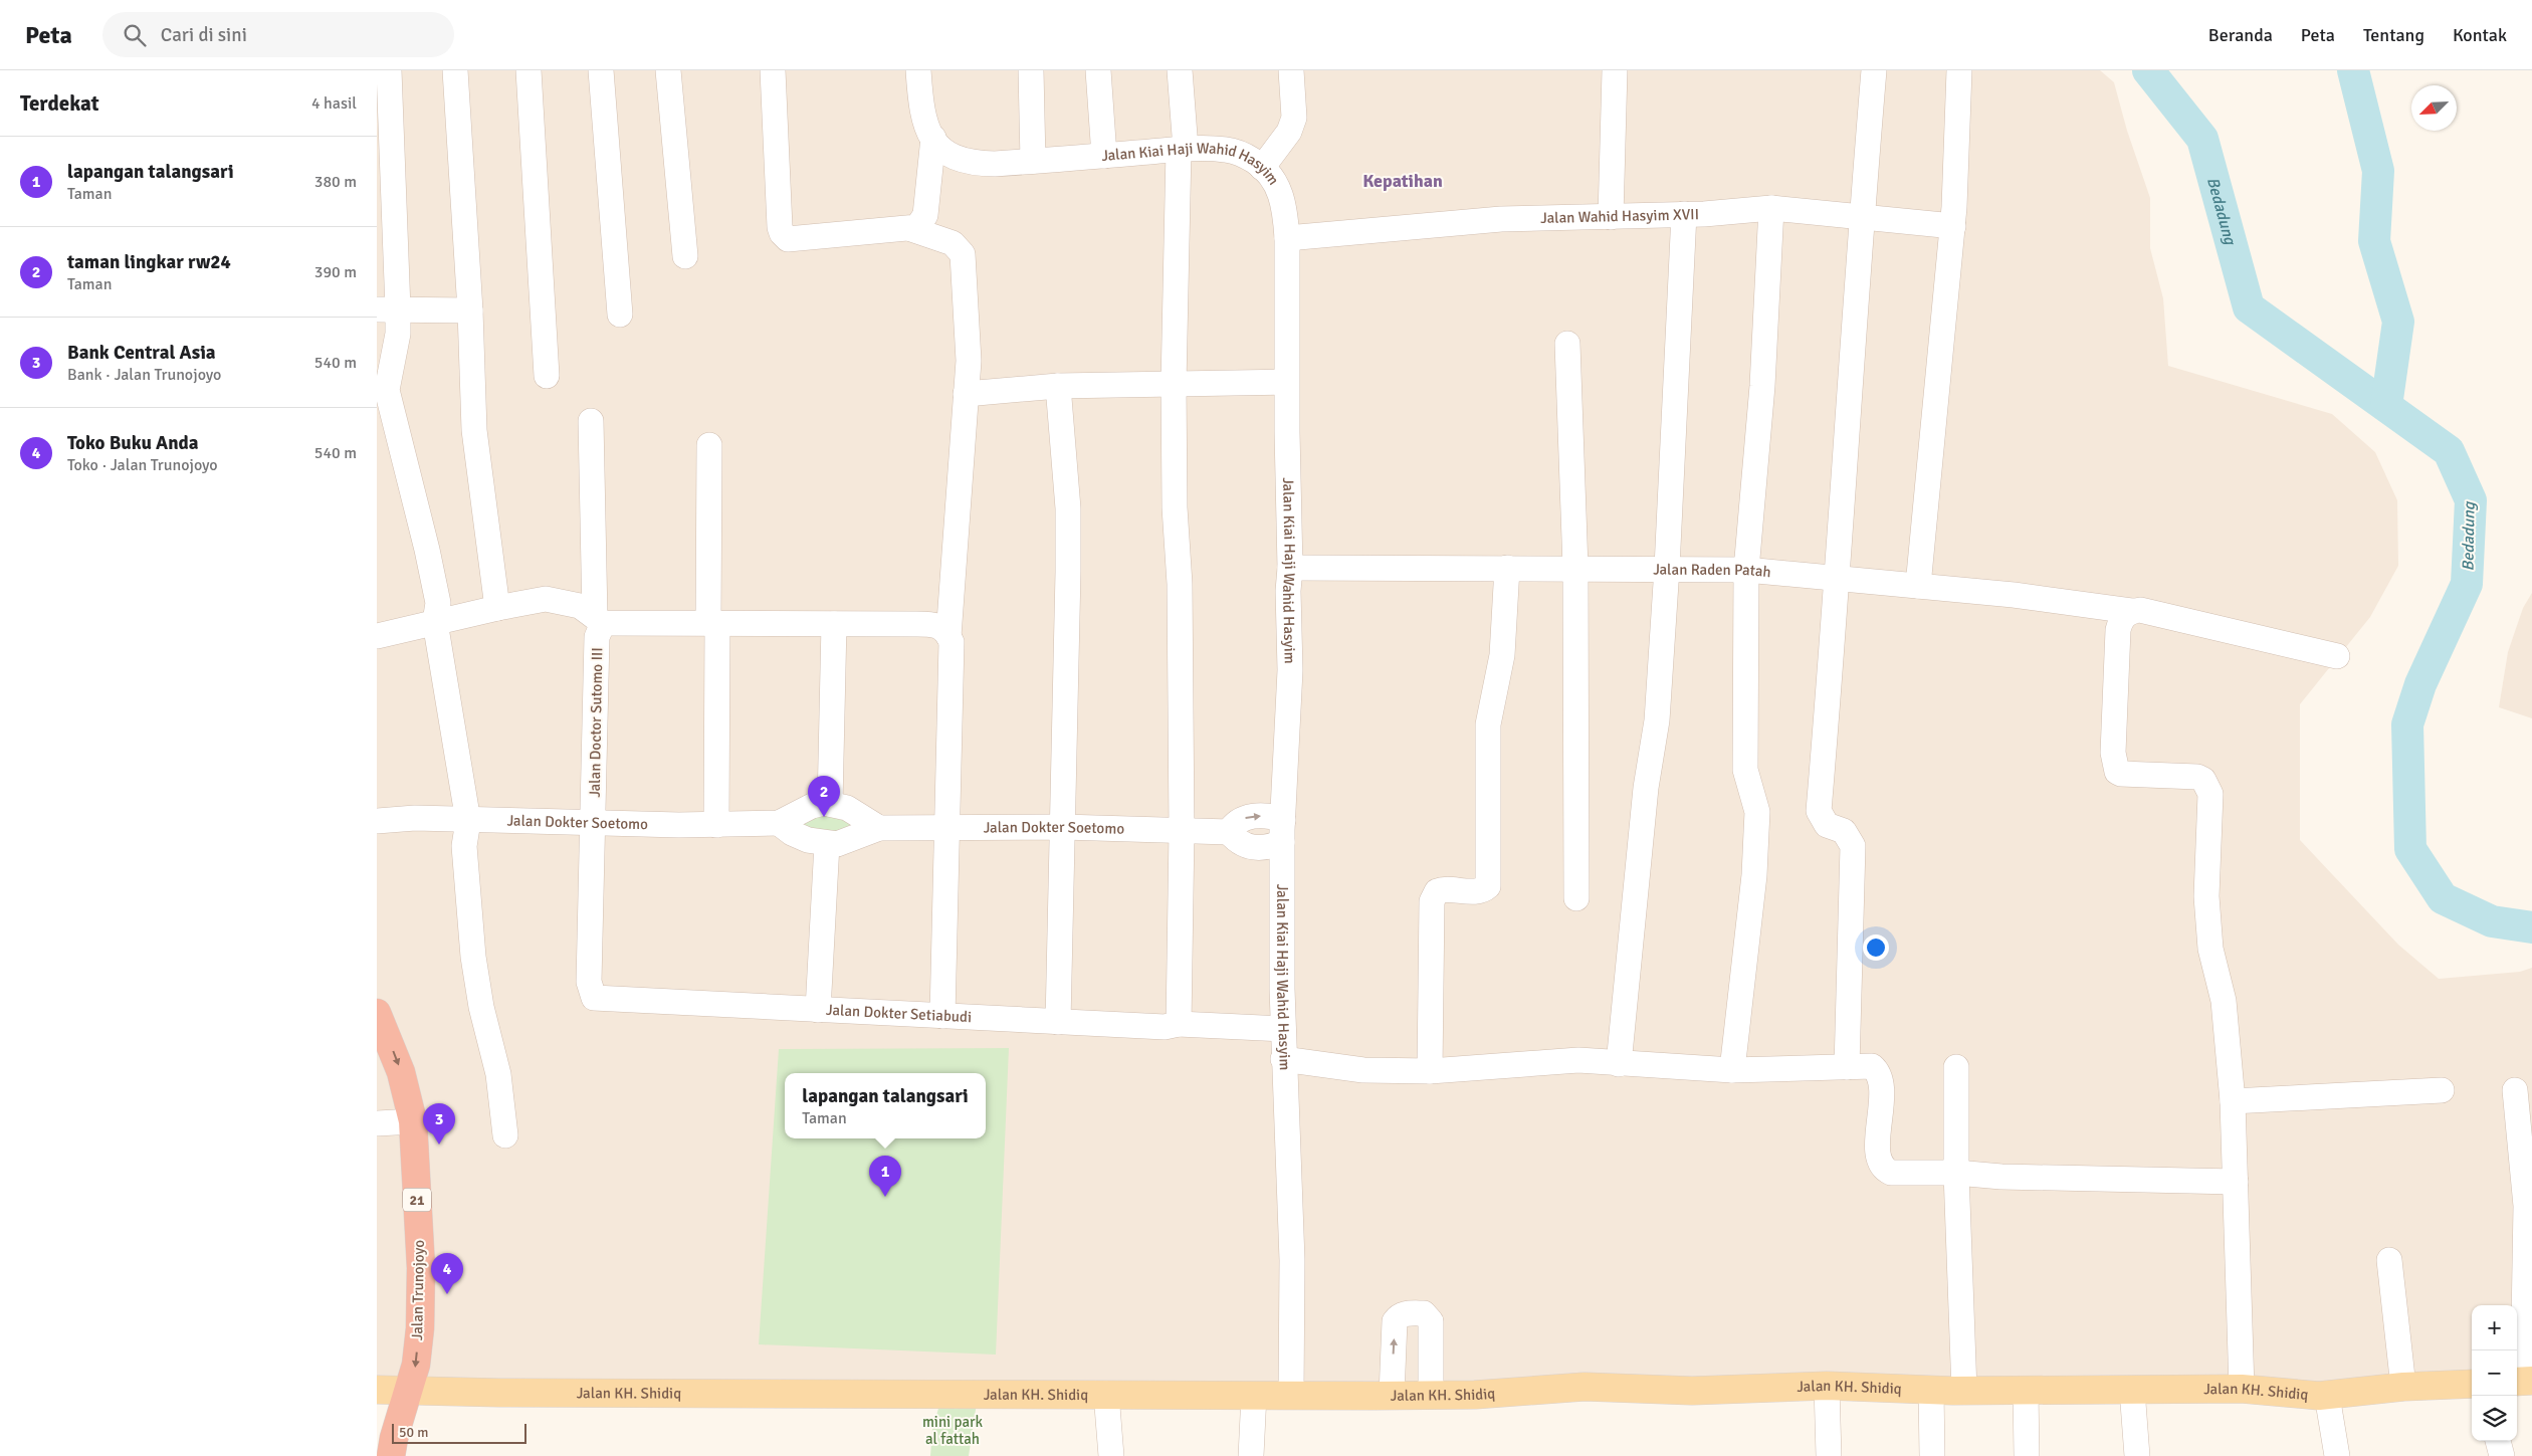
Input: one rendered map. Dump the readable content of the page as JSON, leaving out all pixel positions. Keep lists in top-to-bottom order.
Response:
{
  "streets": {
    "highway": ["21", "Jalan Trunojoyo"],
    "main road": ["Jalan KH. Shidiq"],
    "street": [
      "Jalan Kiai Haji Wahid Hasyim",
      "Jalan Wahid Hasyim XVII",
      "Jalan Raden Patah",
      "Jalan Doctor Sutomo III",
      "Jalan Dokter Soetomo",
      "Jalan Dokter Setiabudi"
    ]
  },
  "crossings": [
    ["Jalan Kiai Haji Wahid Hasyim", "Jalan Wahid Hasyim XVII"],
    ["Jalan Kiai Haji Wahid Hasyim", "Jalan Raden Patah"],
    ["Jalan Kiai Haji Wahid Hasyim", "Jalan Dokter Soetomo"],
    ["Jalan Kiai Haji Wahid Hasyim", "Jalan Dokter Setiabudi"],
    ["Jalan Kiai Haji Wahid Hasyim", "Jalan KH. Shidiq"],
    ["Jalan Doctor Sutomo III", "Jalan Dokter Soetomo"],
    ["Jalan Doctor Sutomo III", "Jalan Dokter Setiabudi"],
    ["21", "Jalan Trunojoyo"],
    ["21", "Jalan KH. Shidiq"],
    ["Jalan Trunojoyo", "Jalan KH. Shidiq"]
  ],
  "one_way": ["Jalan Trunojoyo"],
  "districts": ["Kepatihan"],
  "water": ["Bedadung"],
  "parks": ["mini park al fattah"],
  "scale_bar": "50 m",
  "north": "bottom left",
  "page": {
    "header": "Peta",
    "search": "Cari di sini",
    "nav": [
      "Beranda",
      "Peta",
      "Tentang",
      "Kontak"
    ],
    "heading": ["Terdekat", "4 hasil"],
    "list": [
      {
        "mark": "1",
        "name": "lapangan talangsari",
        "note": "Taman",
        "value": "380 m"
      },
      {
        "mark": "2",
        "name": "taman lingkar rw24",
        "note": "Taman",
        "value": "390 m"
      },
      {
        "mark": "3",
        "name": "Bank Central Asia",
        "note": "Bank · Jalan Trunojoyo",
        "value": "540 m"
      },
      {
        "mark": "4",
        "name": "Toko Buku Anda",
        "note": "Toko · Jalan Trunojoyo",
        "value": "540 m"
      }
    ],
    "pins": [
      "2",
      "3",
      "1",
      "4"
    ],
    "popup": ["lapangan talangsari", "Taman"],
    "map_buttons": ["+", "−"],
    "scale": "50 m"
  }
}
